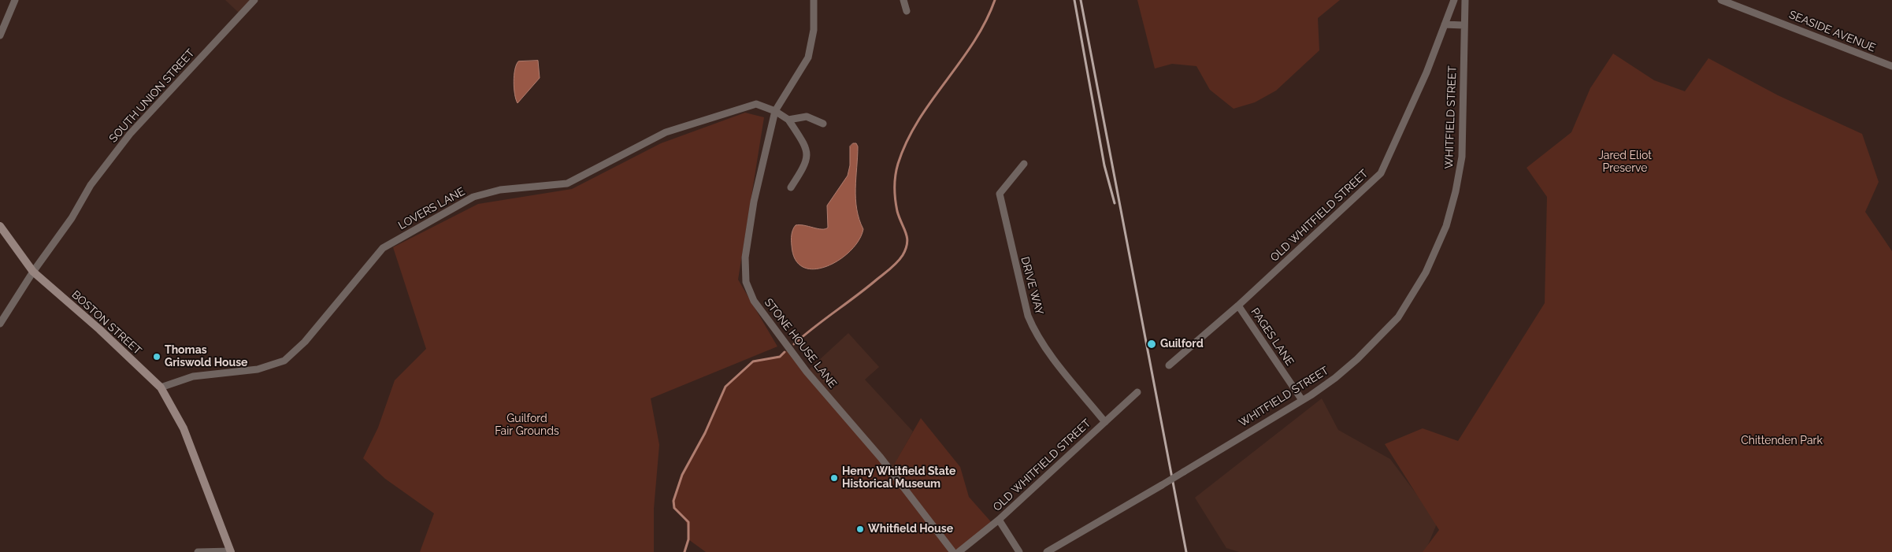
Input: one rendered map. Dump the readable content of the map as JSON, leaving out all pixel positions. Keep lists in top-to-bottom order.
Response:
{
  "streets": {
    "main road": ["BOSTON STREET"],
    "street": [
      "SEASIDE AVENUE",
      "SOUTH UNION STREET",
      "WHITFIELD STREET",
      "LOVERS LANE",
      "OLD WHITFIELD STREET",
      "DRIVE WAY",
      "PAGES LANE",
      "STONE HOUSE LANE"
    ]
  },
  "crossings": [
    ["SOUTH UNION STREET", "BOSTON STREET"],
    ["WHITFIELD STREET", "PAGES LANE"],
    ["LOVERS LANE", "BOSTON STREET"],
    ["LOVERS LANE", "STONE HOUSE LANE"],
    ["OLD WHITFIELD STREET", "DRIVE WAY"],
    ["OLD WHITFIELD STREET", "PAGES LANE"]
  ],
  "parks": ["Jared Eliot Preserve", "Guilford Fair Grounds", "Chittenden Park"],
  "places": [
    "Guilford",
    "Thomas Griswold House",
    "Henry Whitfield State Historical Museum",
    "Whitfield House"
  ]
}
